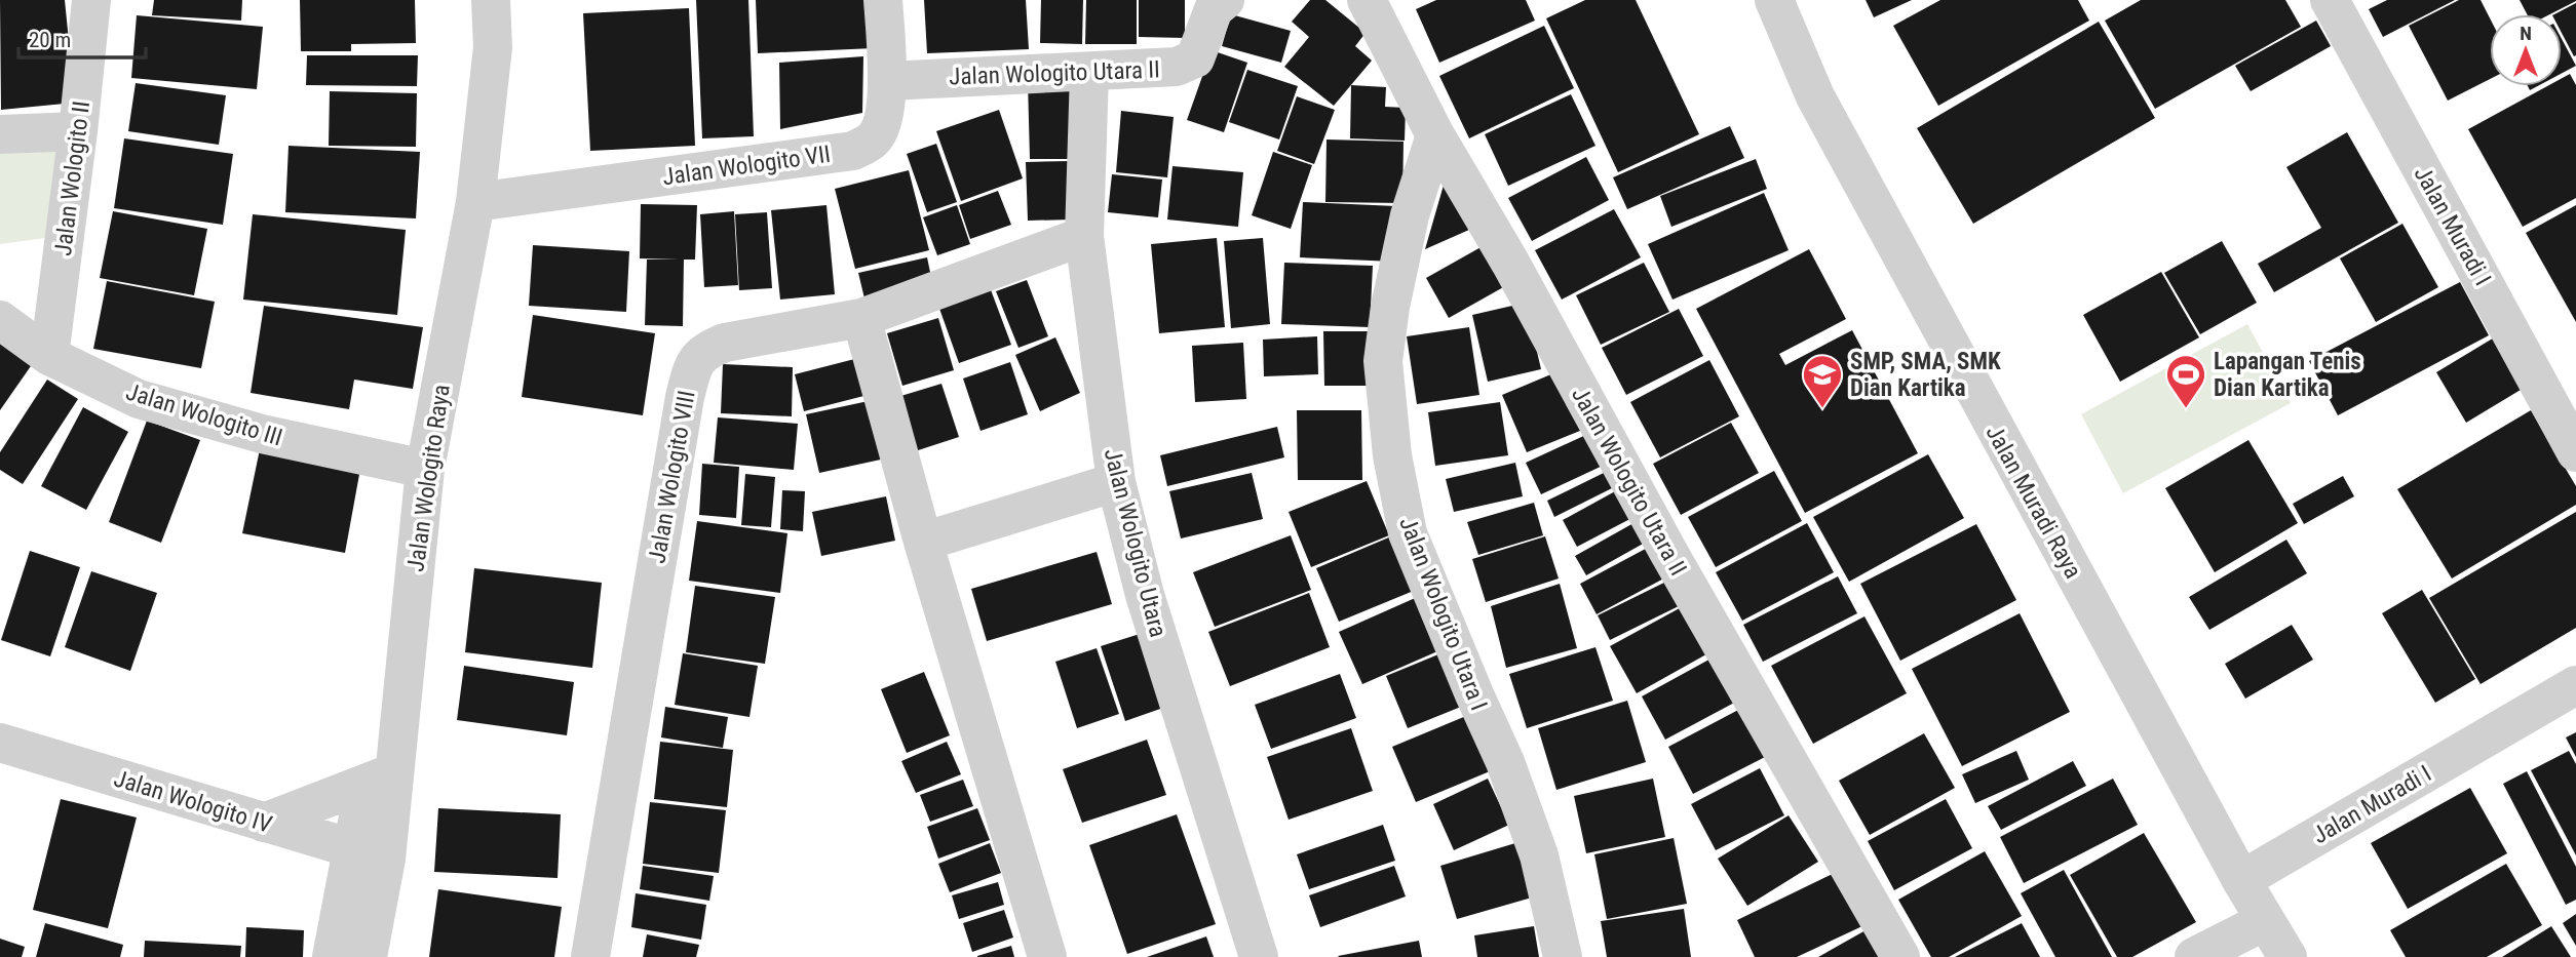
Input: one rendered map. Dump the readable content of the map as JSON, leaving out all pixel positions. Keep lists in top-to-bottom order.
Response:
{
  "streets": {
    "street": [
      "Jalan Wologito Utara II",
      "Jalan Wologito VII",
      "Jalan Wologito II",
      "Jalan Muradi I",
      "Jalan Wologito III",
      "Jalan Wologito VIII",
      "Jalan Wologito Raya",
      "Jalan Muradi Raya",
      "Jalan Wologito Utara",
      "Jalan Wologito Utara I",
      "Jalan Wologito IV"
    ]
  },
  "crossings": [
    ["Jalan Wologito Utara II", "Jalan Wologito VII"],
    ["Jalan Wologito Utara II", "Jalan Wologito Utara"],
    ["Jalan Wologito Utara II", "Jalan Wologito Utara I"],
    ["Jalan Wologito VII", "Jalan Wologito Raya"],
    ["Jalan Wologito II", "Jalan Wologito III"],
    ["Jalan Muradi I", "Jalan Muradi Raya"],
    ["Jalan Wologito III", "Jalan Wologito Raya"],
    ["Jalan Wologito VIII", "Jalan Wologito Utara"],
    ["Jalan Wologito Raya", "Jalan Wologito IV"]
  ],
  "places": {
    "school or university": ["SMP, SMA, SMK Dian Kartika"],
    "sports": ["Lapangan Tenis Dian Kartika"]
  },
  "scale_bar": "20 m",
  "north": "top"
}
